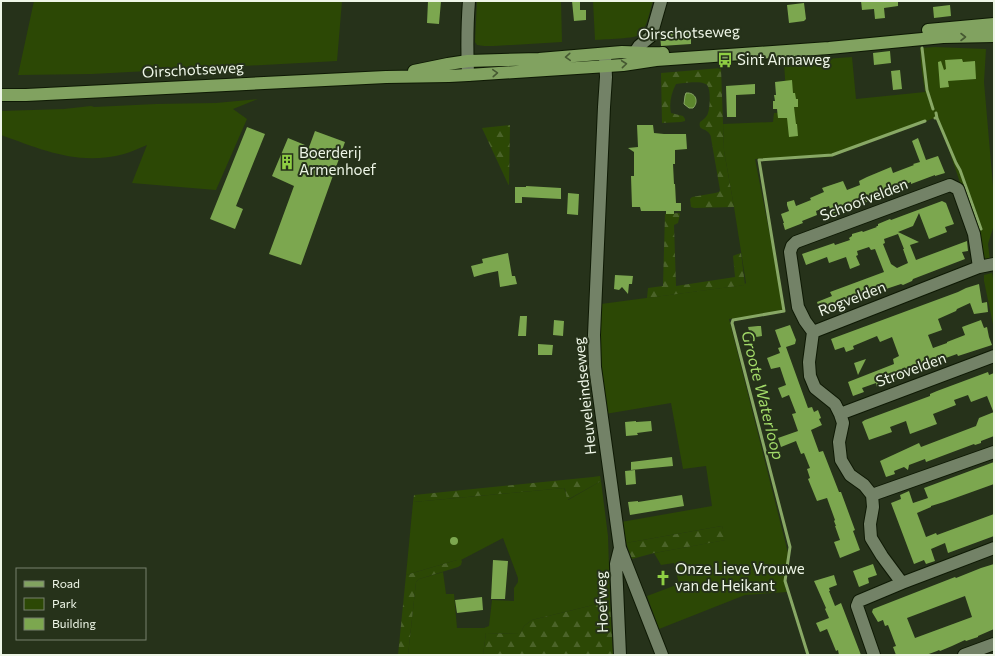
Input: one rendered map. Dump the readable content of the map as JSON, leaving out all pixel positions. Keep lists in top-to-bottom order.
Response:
{
  "streets": {
    "main road": ["Oirschotseweg"],
    "street": [
      "Schoofvelden",
      "Rogvelden",
      "Strovelden",
      "Heuveleindseweg",
      "Hoefweg"
    ]
  },
  "crossings": [
    ["Oirschotseweg", "Heuveleindseweg"],
    ["Schoofvelden", "Rogvelden"],
    ["Rogvelden", "Strovelden"],
    ["Heuveleindseweg", "Hoefweg"]
  ],
  "water": ["Groote Waterloop"],
  "places": {
    "bus stop": ["Sint Annaweg"],
    "building": ["Boerderij Armenhoef"],
    "church": ["Onze Lieve Vrouwe van de Heikant"]
  },
  "legend": ["Road", "Park", "Building"]
}
